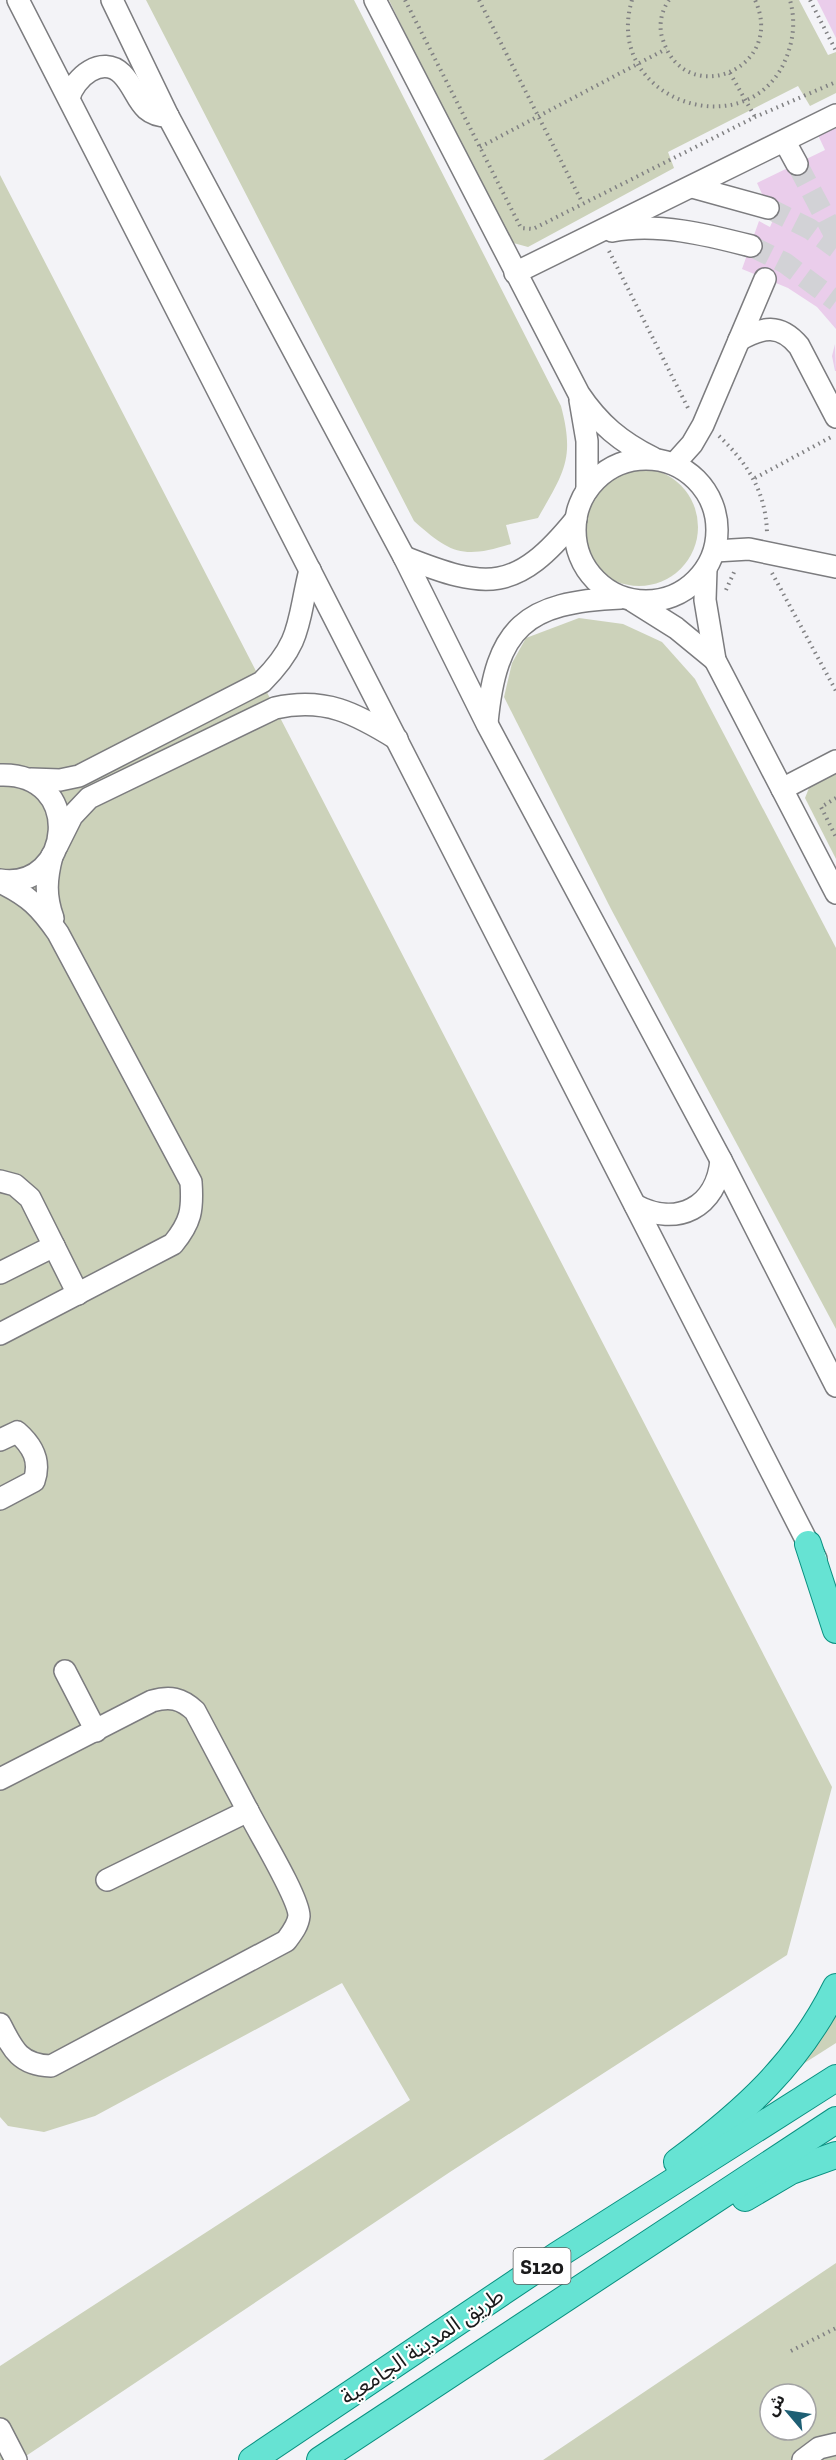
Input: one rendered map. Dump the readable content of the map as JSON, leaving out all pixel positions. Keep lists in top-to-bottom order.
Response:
{
  "streets": {
    "main road": ["S120", "طريق المدينة الجامعية"]
  },
  "north": "top left"
}
